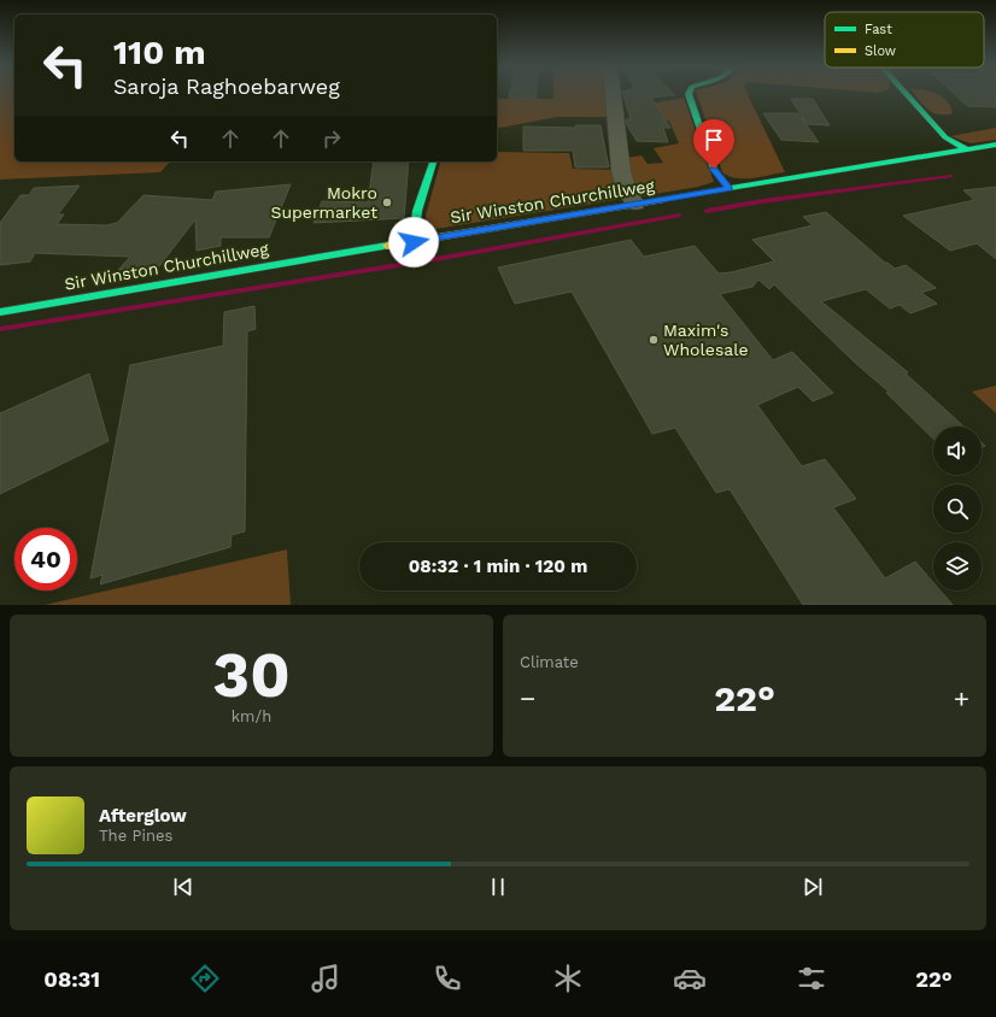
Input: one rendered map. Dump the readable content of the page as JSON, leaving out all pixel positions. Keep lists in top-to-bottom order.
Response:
{
  "streets": {
    "street": ["Sir Winston Churchillweg"]
  },
  "places": ["Mokro Supermarket", "Maxim's Wholesale"],
  "legend": ["Fast", "Slow"],
  "page": {
    "turn": ["110 m", "Saroja Raghoebarweg"],
    "limit": "40",
    "trip": "08:32 · 1 min · 120 m",
    "tile": [
      ["30", "km/h"],
      "Climate"
    ],
    "heat": ["−", "22°", "+"],
    "song": ["Afterglow", "The Pines"],
    "tabs": ["08:31", "22°"]
  }
}
